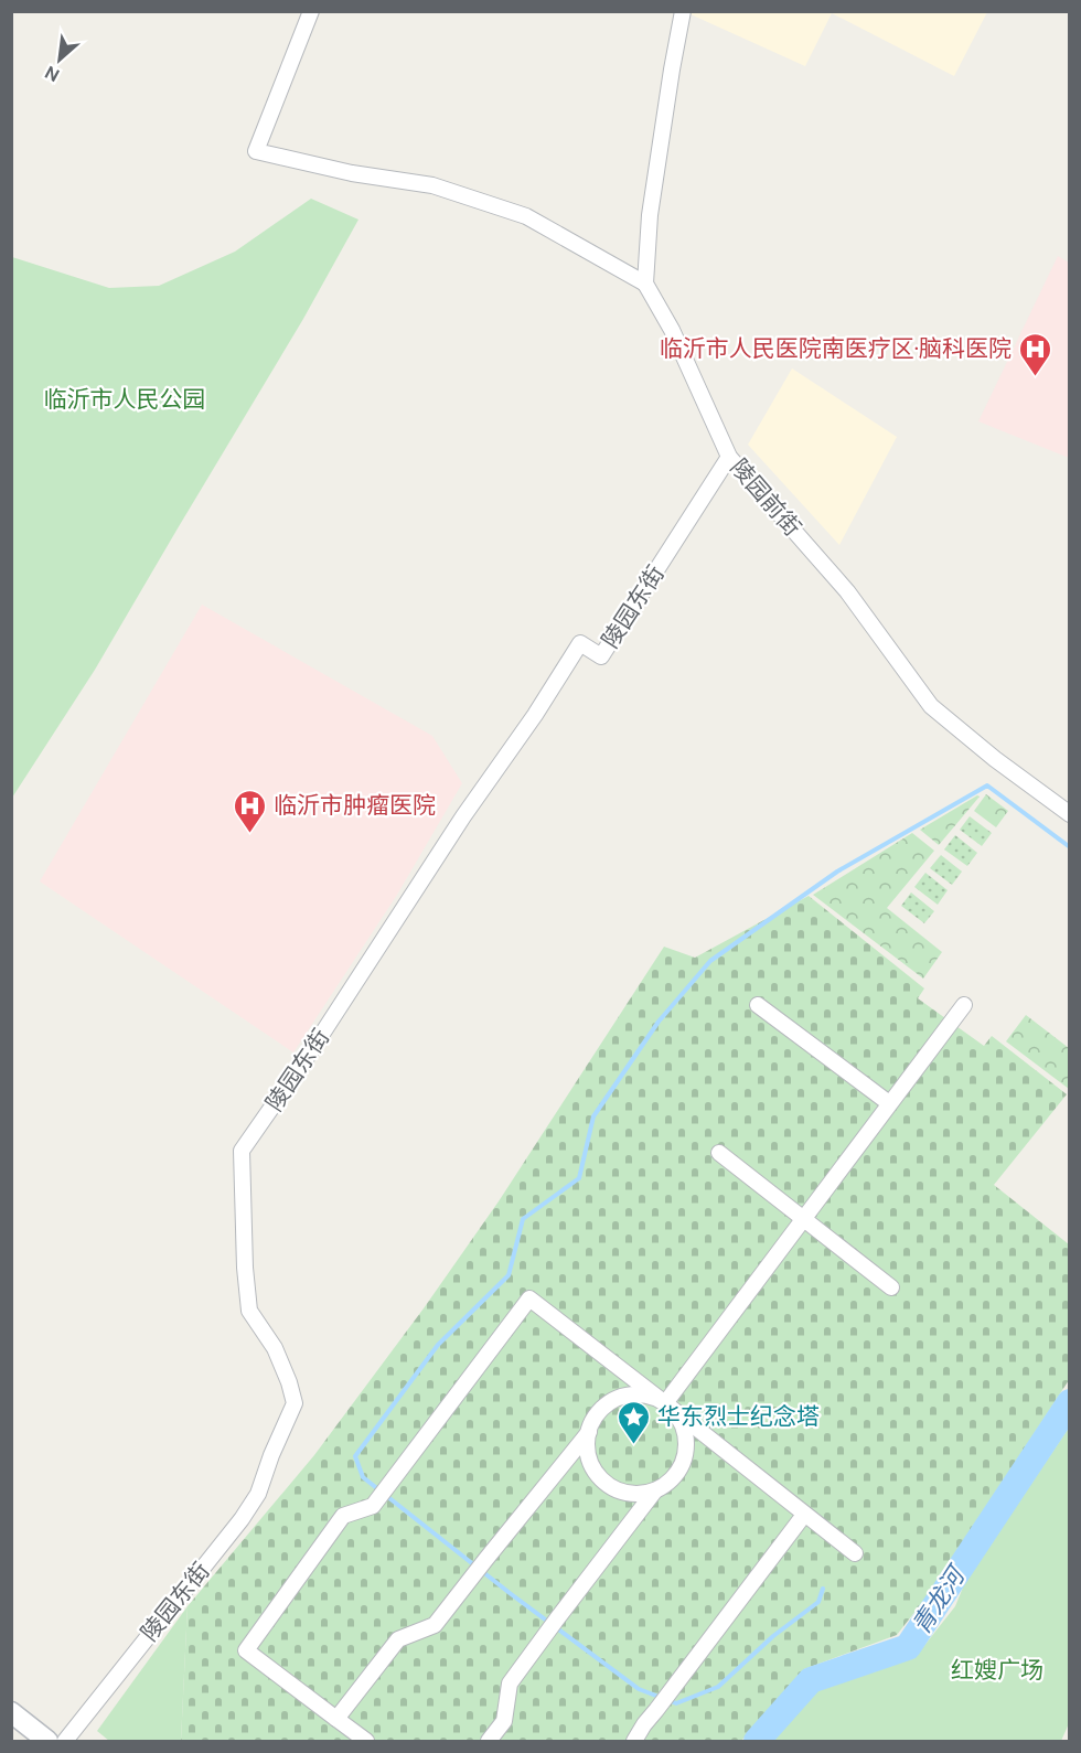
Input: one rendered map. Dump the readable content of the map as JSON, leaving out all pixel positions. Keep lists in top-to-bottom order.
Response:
{
  "streets": {
    "street": ["陵园前街", "陵园东街"]
  },
  "crossings": [
    ["陵园前街", "陵园东街"]
  ],
  "water": ["青龙河"],
  "parks": ["临沂市人民公园", "红嫂广场"],
  "places": {
    "hospital": ["临沂市人民医院南医疗区·脑科医院", "临沂市肿瘤医院"],
    "place": ["华东烈士纪念塔"]
  },
  "north": "bottom left"
}
